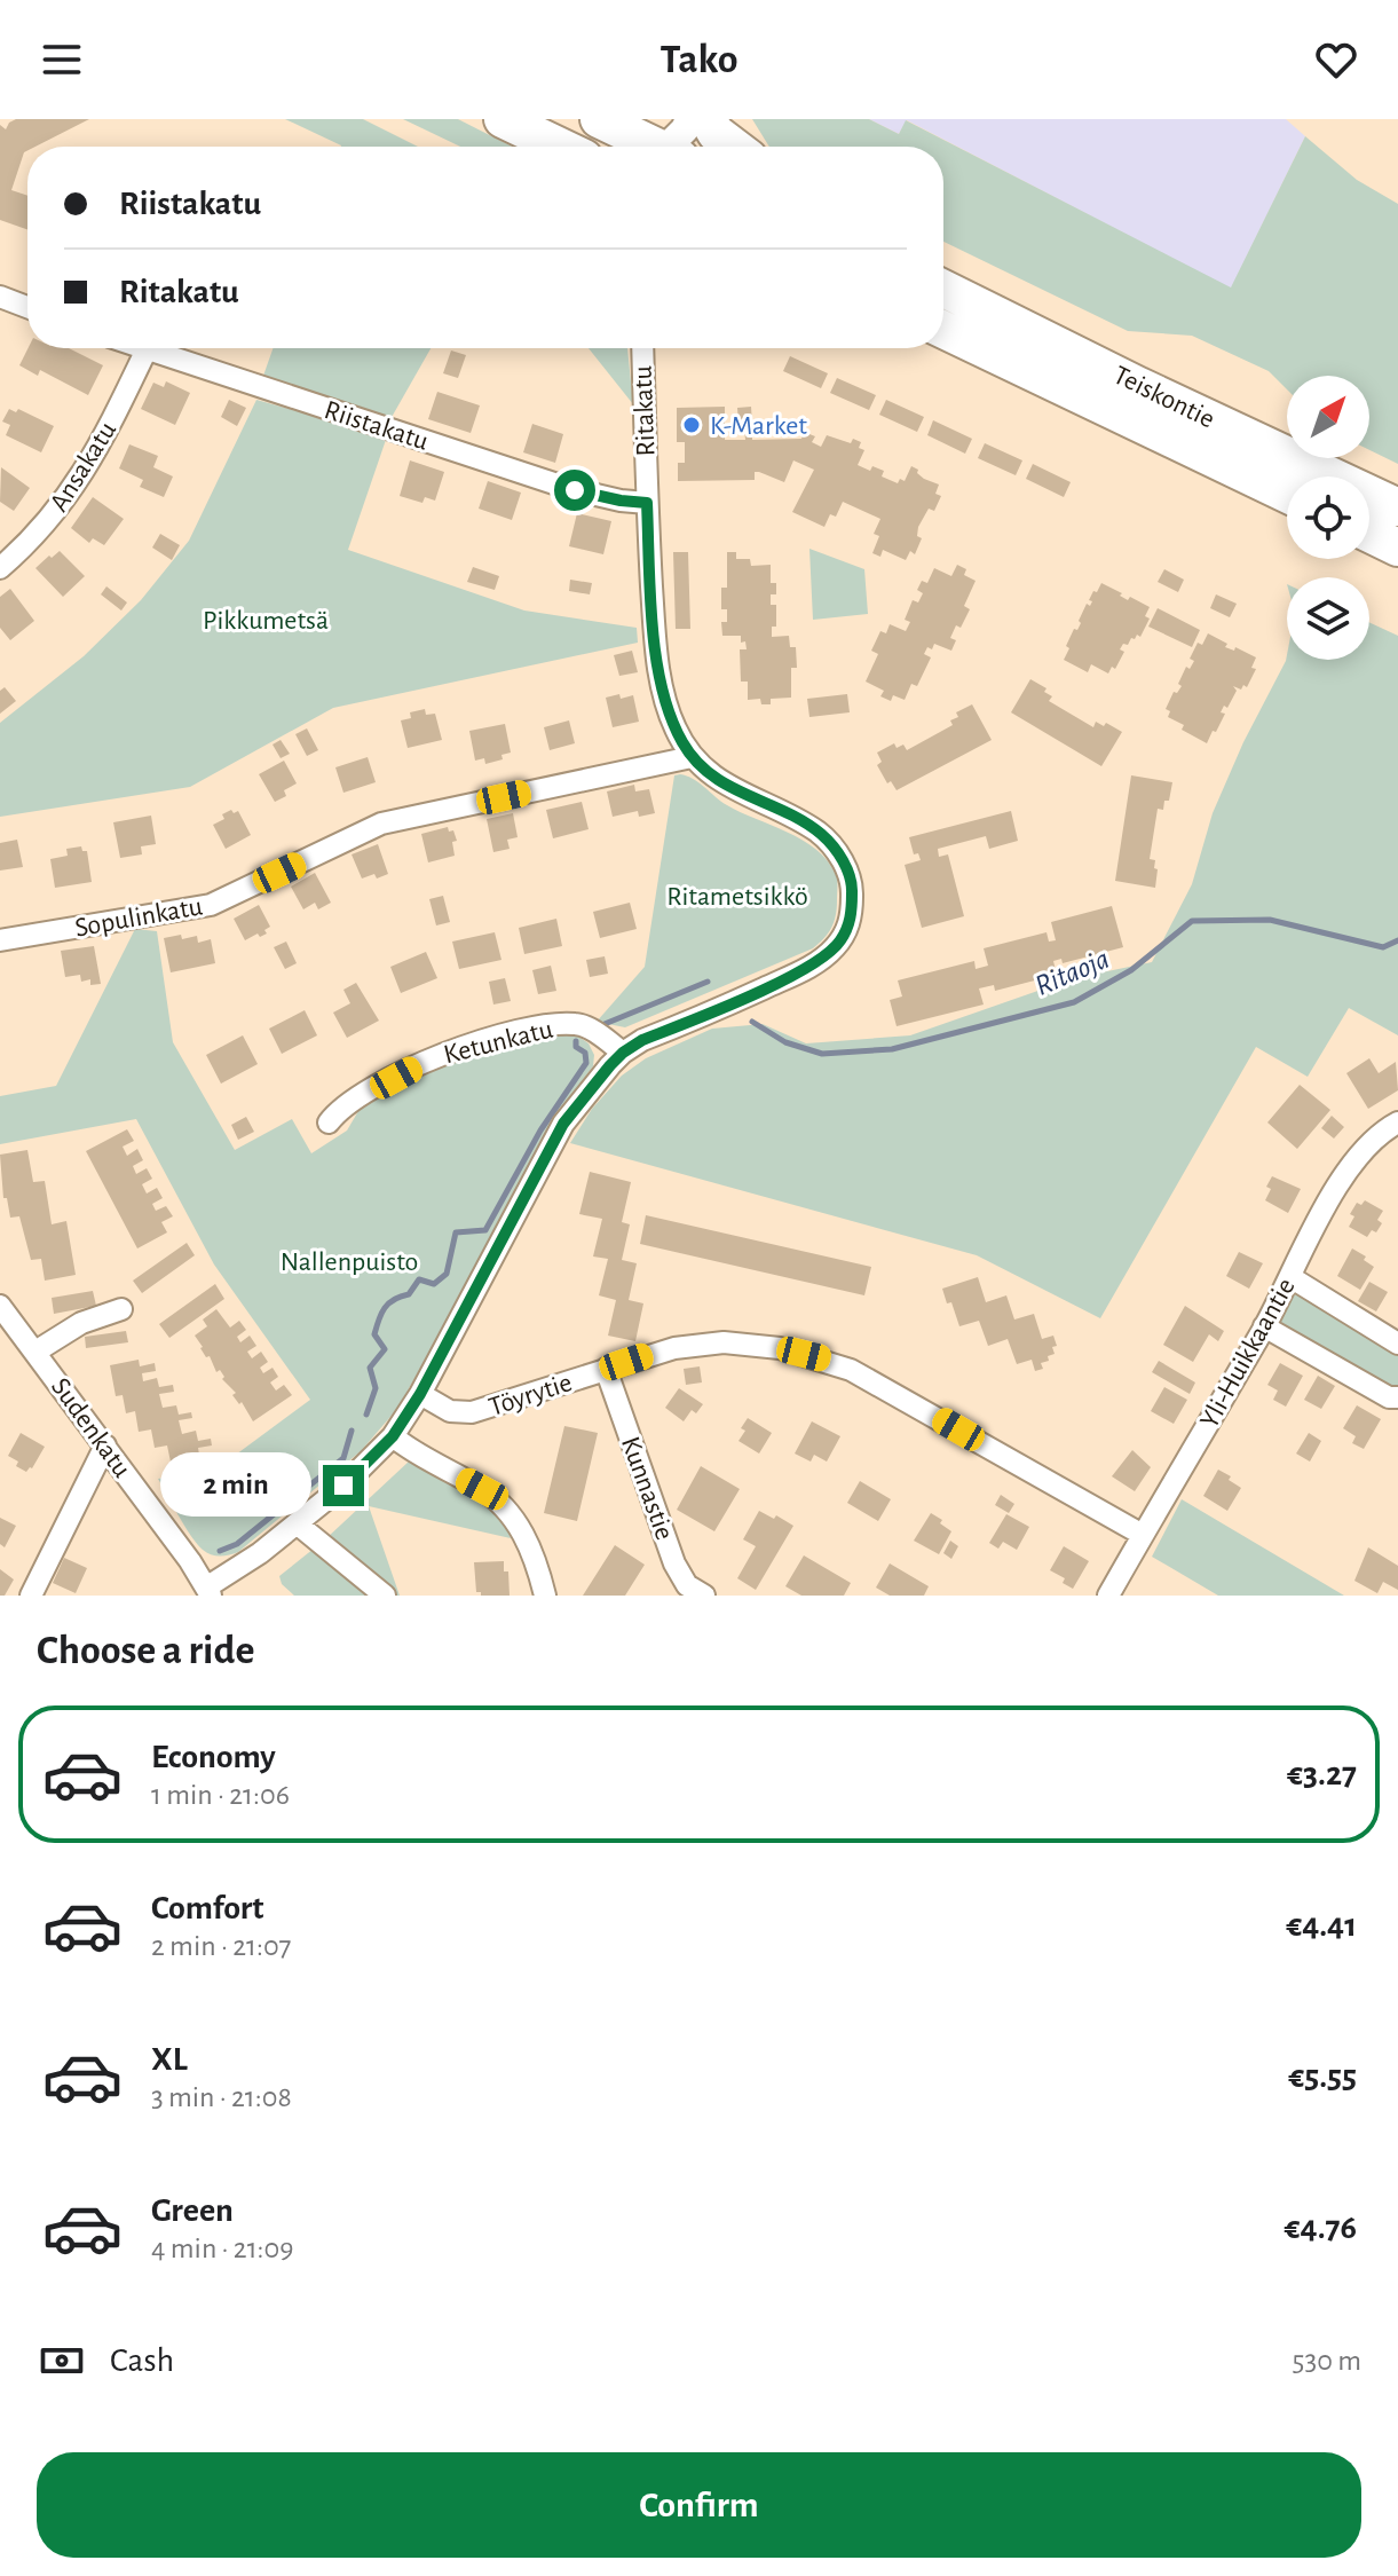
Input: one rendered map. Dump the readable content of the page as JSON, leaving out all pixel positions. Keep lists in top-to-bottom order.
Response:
{
  "streets": {
    "highway": ["Teiskontie"],
    "street": [
      "Ritakatu",
      "Riistakatu",
      "Ansakatu",
      "Sopulinkatu",
      "Ketunkatu",
      "Yli-Huikkaantie",
      "Töyrytie",
      "Sudenkatu",
      "Kunnastie"
    ]
  },
  "crossings": [
    ["Ritakatu", "Riistakatu"],
    ["Ritakatu", "Sopulinkatu"],
    ["Ritakatu", "Ketunkatu"],
    ["Ritakatu", "Töyrytie"],
    ["Ritakatu", "Sudenkatu"],
    ["Riistakatu", "Ansakatu"],
    ["Yli-Huikkaantie", "Töyrytie"],
    ["Töyrytie", "Kunnastie"]
  ],
  "water": ["Ritaoja"],
  "parks": ["Pikkumetsä", "Ritametsikkö", "Nallenpuisto"],
  "places": ["K-Market"],
  "north": "top right",
  "page": {
    "header": "Tako",
    "banner": ["Riistakatu", "Ritakatu"],
    "bubble": "2 min",
    "heading": "Choose a ride",
    "list": [
      {
        "name": "Economy",
        "note": "1 min · 21:06",
        "value": "€3.27"
      },
      {
        "name": "Comfort",
        "note": "2 min · 21:07",
        "value": "€4.41"
      },
      {
        "name": "XL",
        "note": "3 min · 21:08",
        "value": "€5.55"
      },
      {
        "name": "Green",
        "note": "4 min · 21:09",
        "value": "€4.76"
      }
    ],
    "pay": ["Cash", "530 m"],
    "buttons": "Confirm"
  }
}
